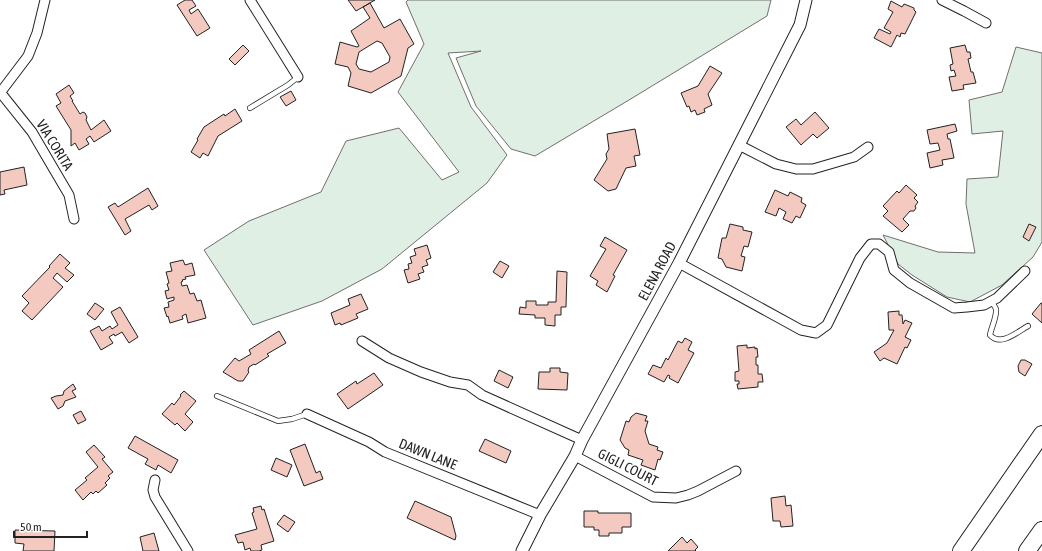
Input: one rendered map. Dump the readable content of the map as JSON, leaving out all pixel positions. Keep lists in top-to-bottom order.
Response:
{
  "streets": {
    "street": [
      "VIA CORITA",
      "ELENA ROAD",
      "DAWN LANE",
      "GIGLI COURT"
    ]
  },
  "crossings": [
    ["ELENA ROAD", "DAWN LANE"],
    ["ELENA ROAD", "GIGLI COURT"]
  ],
  "scale_bar": "50 m"
}
